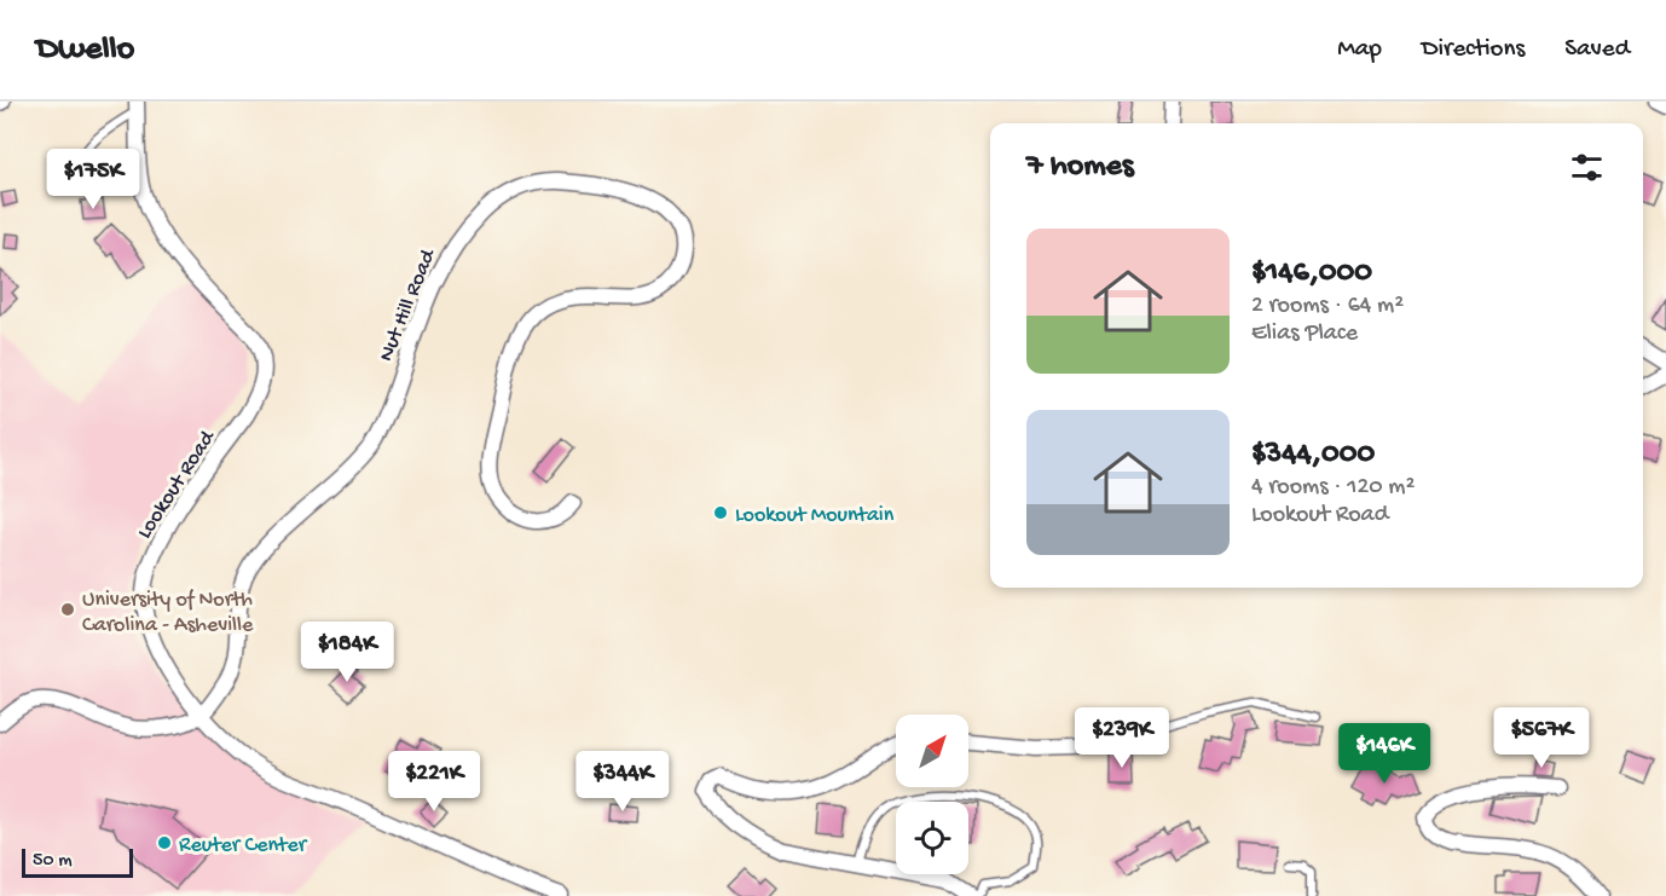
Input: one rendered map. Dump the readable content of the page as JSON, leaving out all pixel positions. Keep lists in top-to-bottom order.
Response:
{
  "streets": {
    "street": ["Nut Hill Road", "Lookout Road"]
  },
  "crossings": [
    ["Nut Hill Road", "Lookout Road"]
  ],
  "places": ["Lookout Mountain", "University of North Carolina - Asheville", "Reuter Center"],
  "scale_bar": "50 m",
  "north": "top right",
  "page": {
    "header": "Dwello",
    "nav": ["Map", "Directions", "Saved"],
    "heading": "7 homes",
    "price": [
      "$175K",
      "$184K",
      "$239K",
      "$567K",
      "$146K",
      "$221K",
      "$344K"
    ],
    "list": [
      {
        "name": "$146,000",
        "note": "2 rooms · 64 m² · Elias Place"
      },
      {
        "name": "$344,000",
        "note": "4 rooms · 120 m² · Lookout Road"
      }
    ],
    "scale": "50 m"
  }
}
